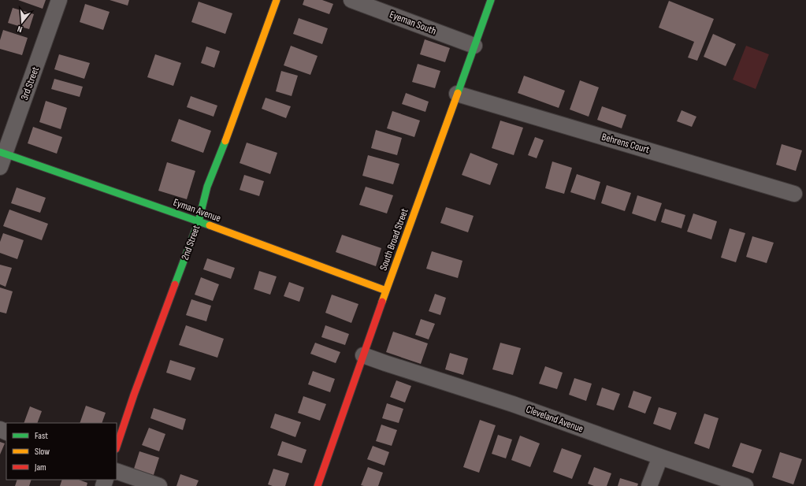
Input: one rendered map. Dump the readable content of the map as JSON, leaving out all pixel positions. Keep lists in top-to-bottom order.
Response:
{
  "streets": {
    "street": [
      "Eyeman South",
      "3rd Street",
      "Behrens Court",
      "Eyman Avenue",
      "South Broad Street",
      "2nd Street",
      "Cleveland Avenue"
    ]
  },
  "crossings": [
    ["Eyeman South", "South Broad Street"],
    ["3rd Street", "Eyman Avenue"],
    ["Behrens Court", "South Broad Street"],
    ["Eyman Avenue", "South Broad Street"],
    ["Eyman Avenue", "2nd Street"],
    ["South Broad Street", "Cleveland Avenue"]
  ],
  "legend": ["Fast", "Slow", "Jam"],
  "north": "bottom"
}
